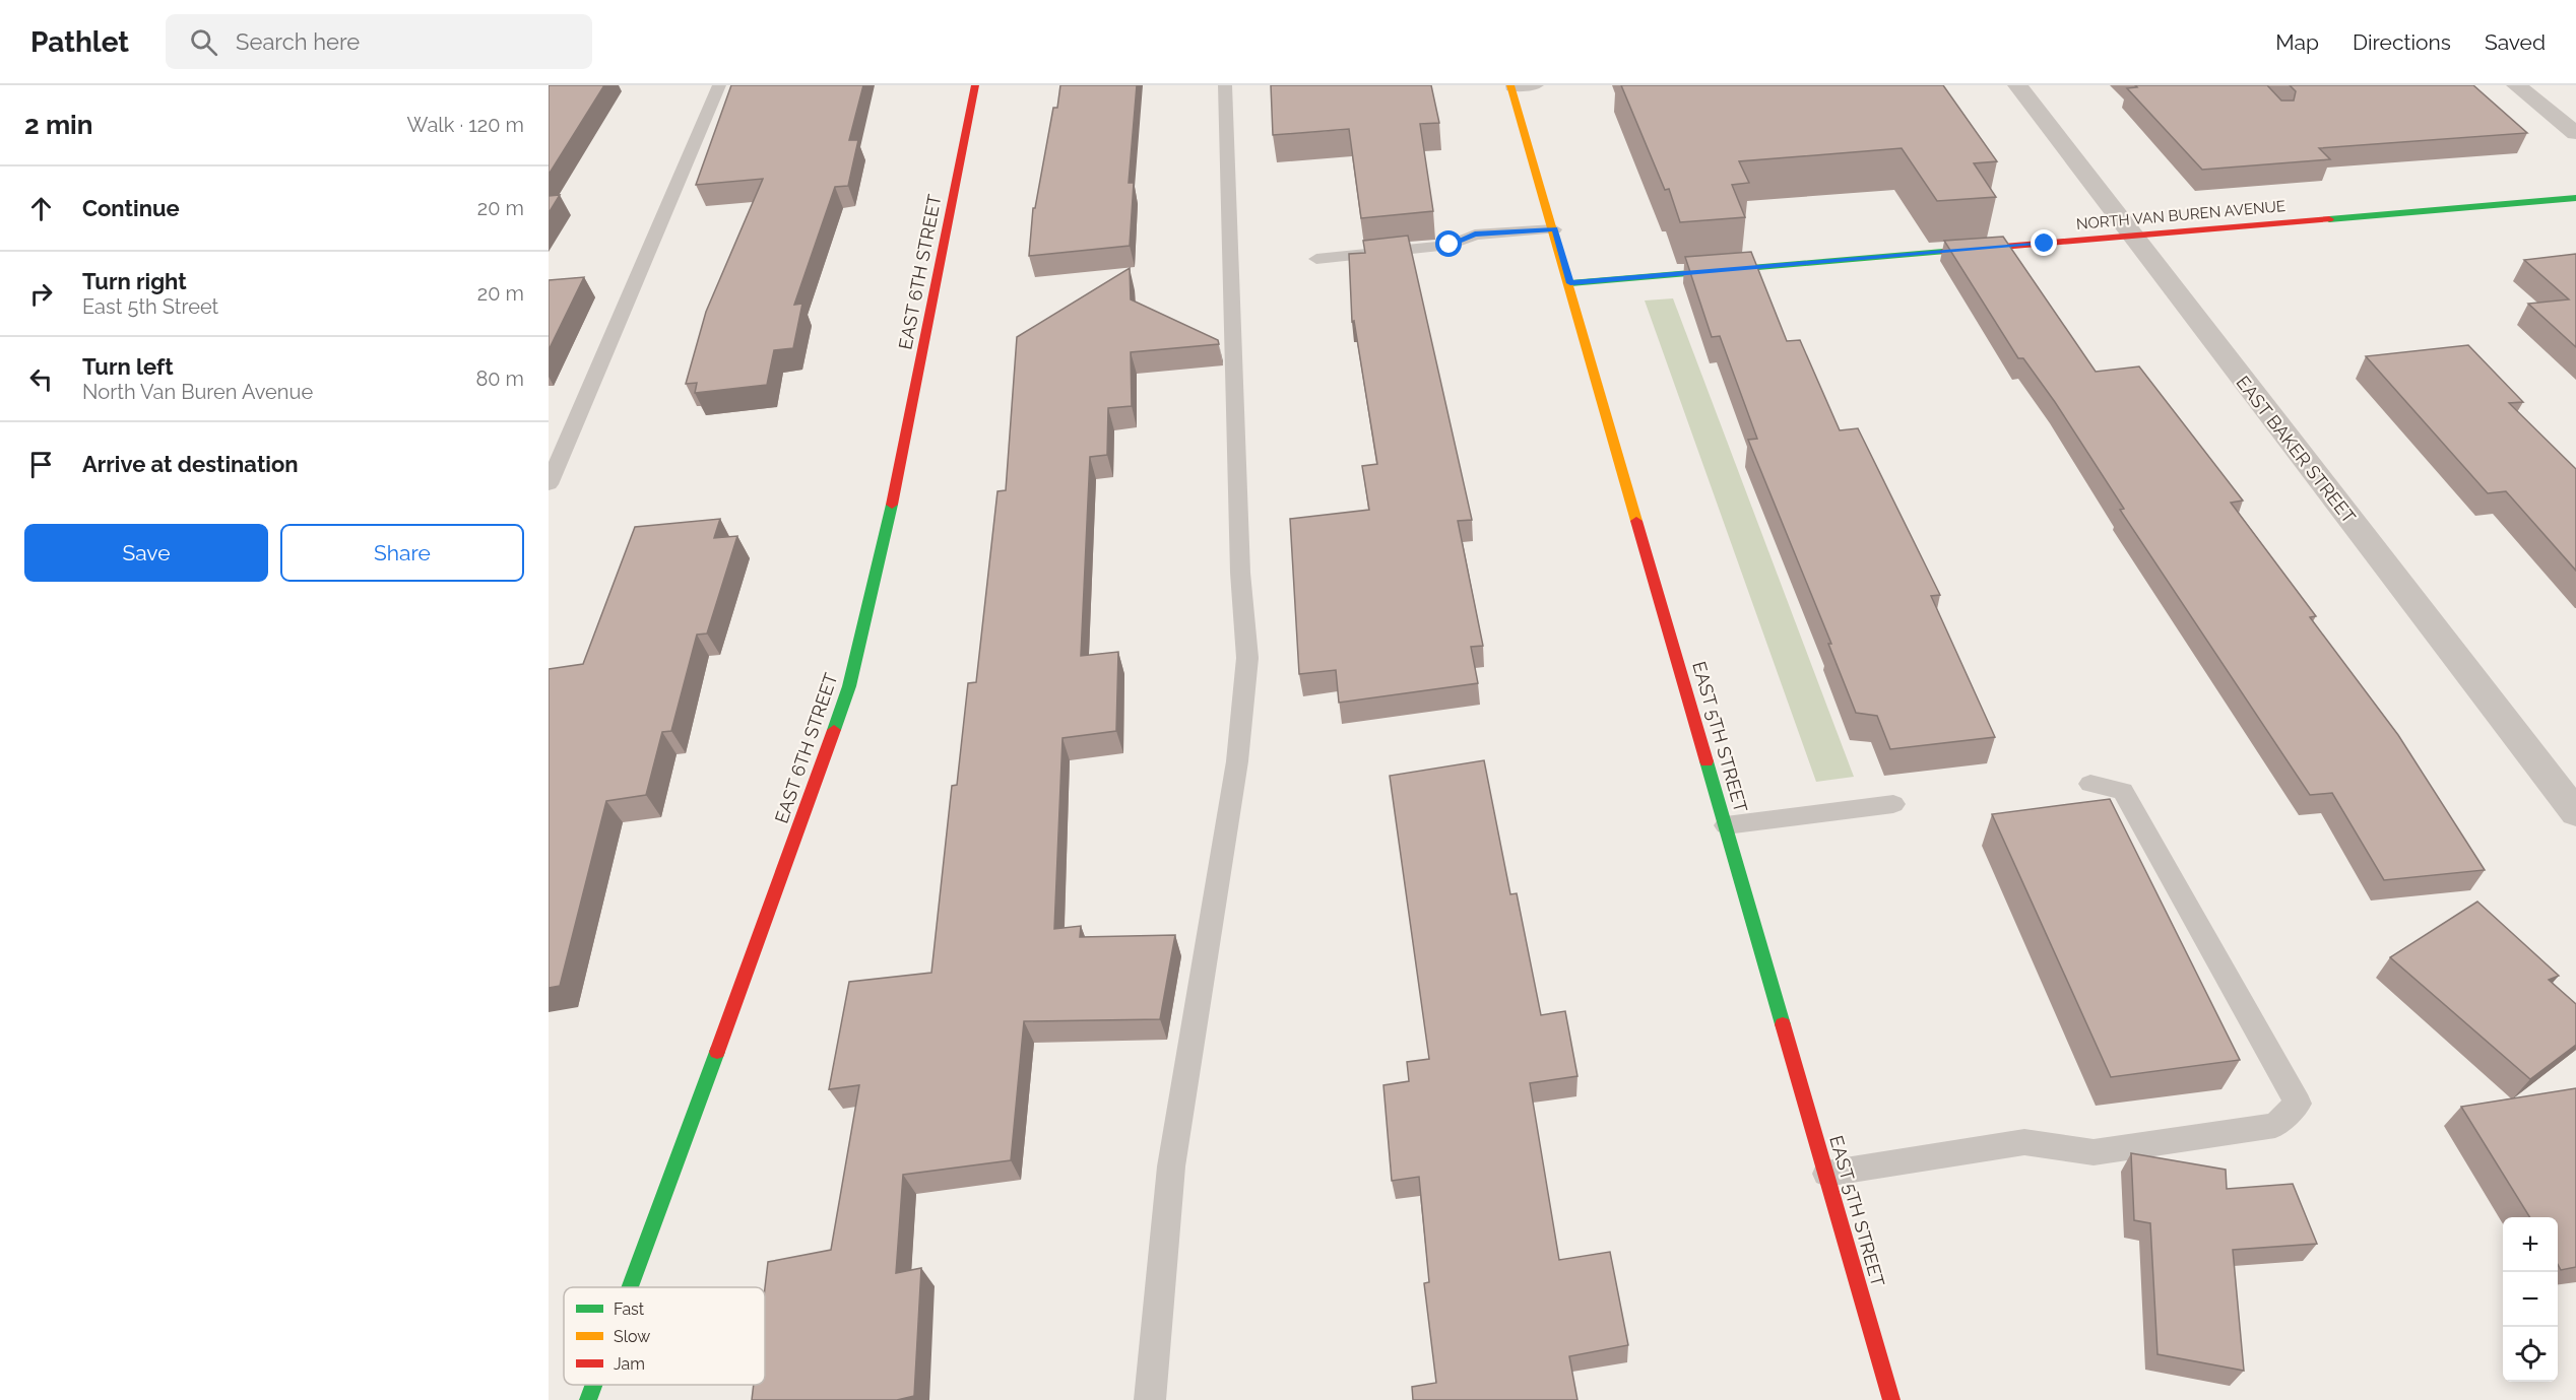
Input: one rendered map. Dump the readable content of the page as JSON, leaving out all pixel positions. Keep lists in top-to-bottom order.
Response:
{
  "streets": {
    "street": [
      "NORTH VAN BUREN AVENUE",
      "EAST 6TH STREET",
      "EAST BAKER STREET",
      "EAST 5TH STREET"
    ]
  },
  "crossings": [
    ["NORTH VAN BUREN AVENUE", "EAST BAKER STREET"],
    ["NORTH VAN BUREN AVENUE", "EAST 5TH STREET"]
  ],
  "legend": ["Fast", "Slow", "Jam"],
  "page": {
    "header": "Pathlet",
    "search": "Search here",
    "nav": ["Map", "Directions", "Saved"],
    "heading": ["2 min", "Walk · 120 m"],
    "list": [
      ["Continue", "20 m"],
      ["Turn right", "East 5th Street", "20 m"],
      ["Turn left", "North Van Buren Avenue", "80 m"],
      "Arrive at destination"
    ],
    "buttons": ["Save", "Share"],
    "map_buttons": ["+", "−"]
  }
}
